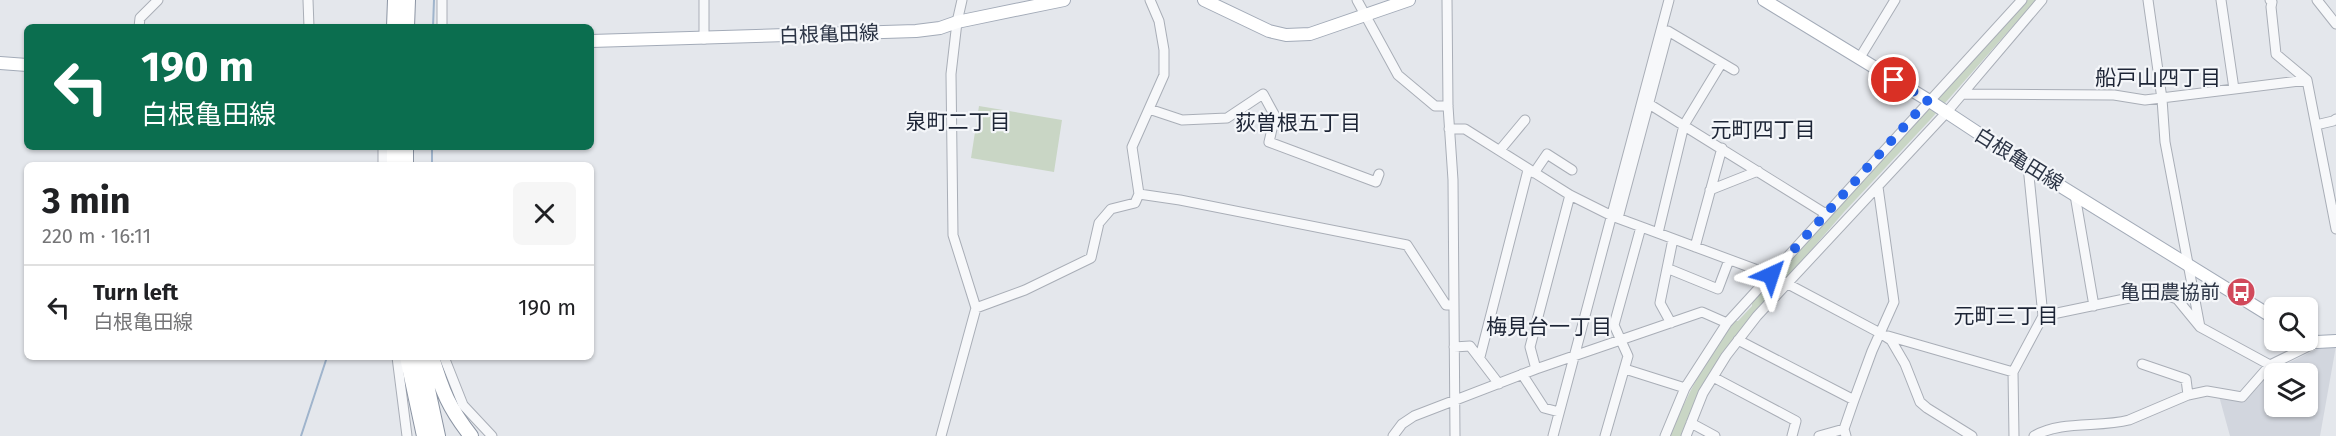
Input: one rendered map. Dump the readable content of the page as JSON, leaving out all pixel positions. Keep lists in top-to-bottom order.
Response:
{
  "streets": {
    "main road": ["白根亀田線"]
  },
  "districts": [
    "船戸山四丁目",
    "泉町二丁目",
    "荻曽根五丁目",
    "元町四丁目",
    "元町三丁目",
    "梅見台一丁目"
  ],
  "places": {
    "bus stop": ["亀田農協前"]
  },
  "page": {
    "turn": ["190 m", "白根亀田線"],
    "heading": ["3 min", "220 m · 16:11"],
    "list": [
      {
        "name": "Turn left",
        "note": "白根亀田線",
        "value": "190 m"
      }
    ]
  }
}
